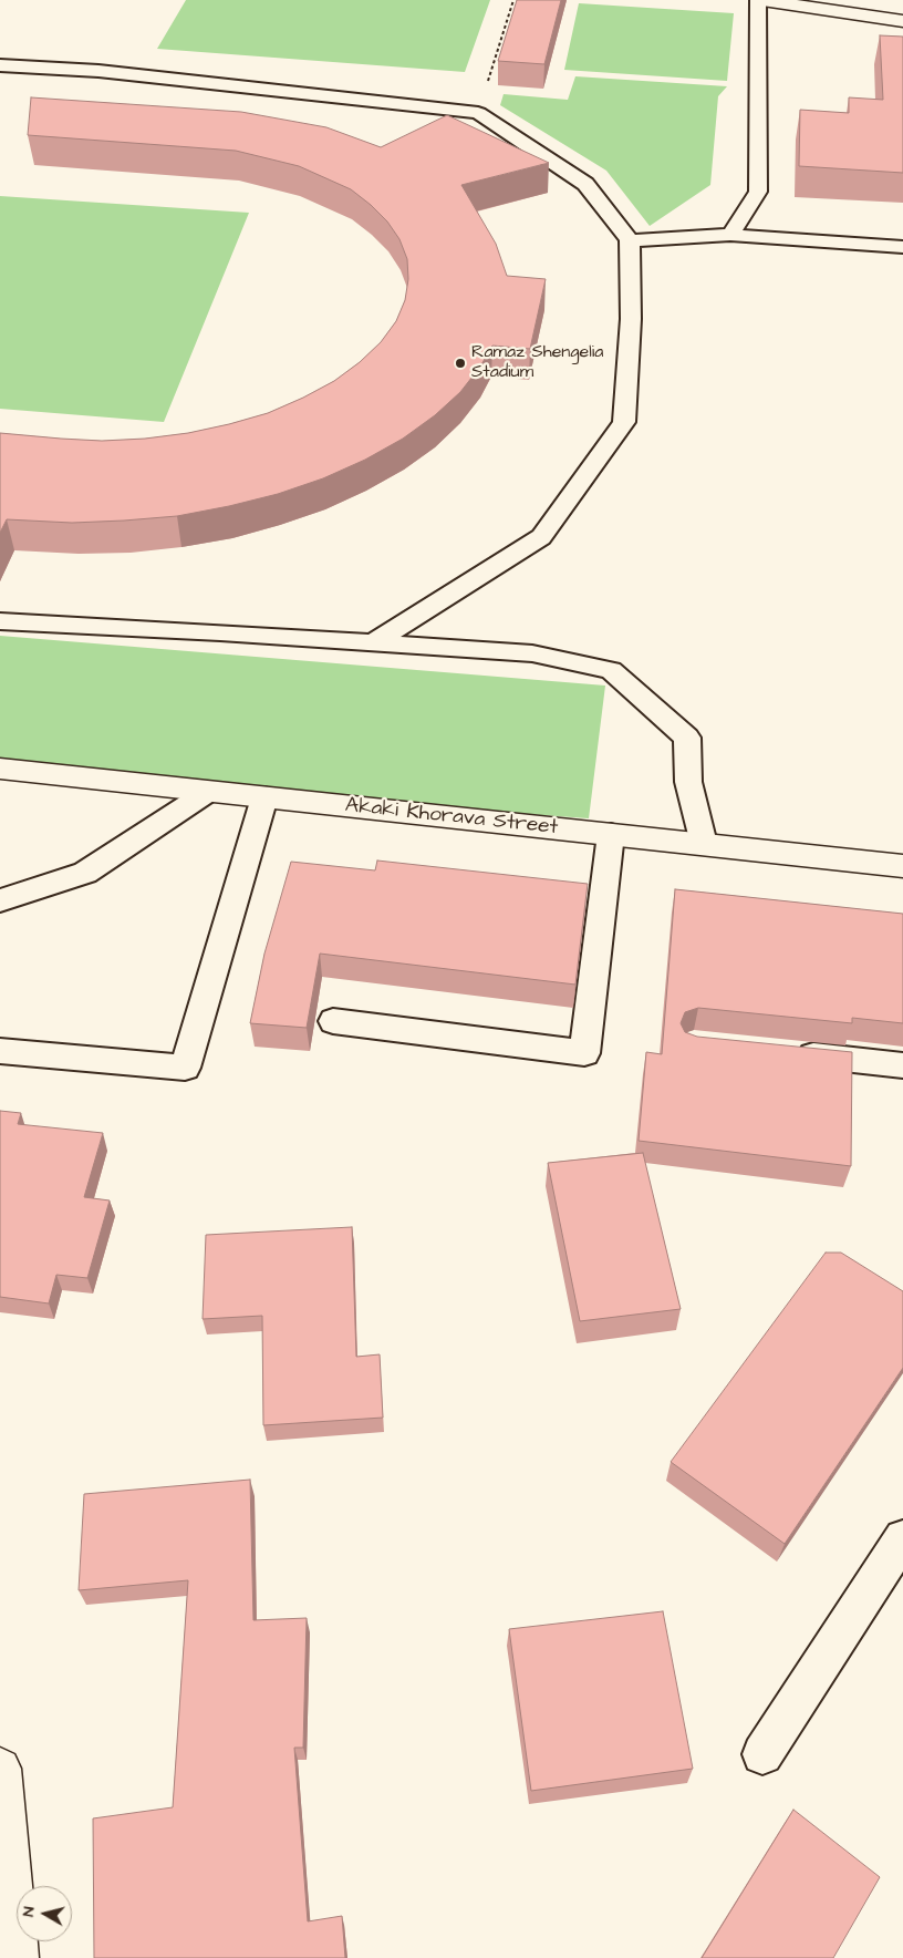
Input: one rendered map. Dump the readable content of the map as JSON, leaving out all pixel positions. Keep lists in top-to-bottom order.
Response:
{
  "streets": {
    "street": ["Akaki Khorava Street"]
  },
  "places": ["Ramaz Shengelia Stadium"],
  "north": "left"
}
